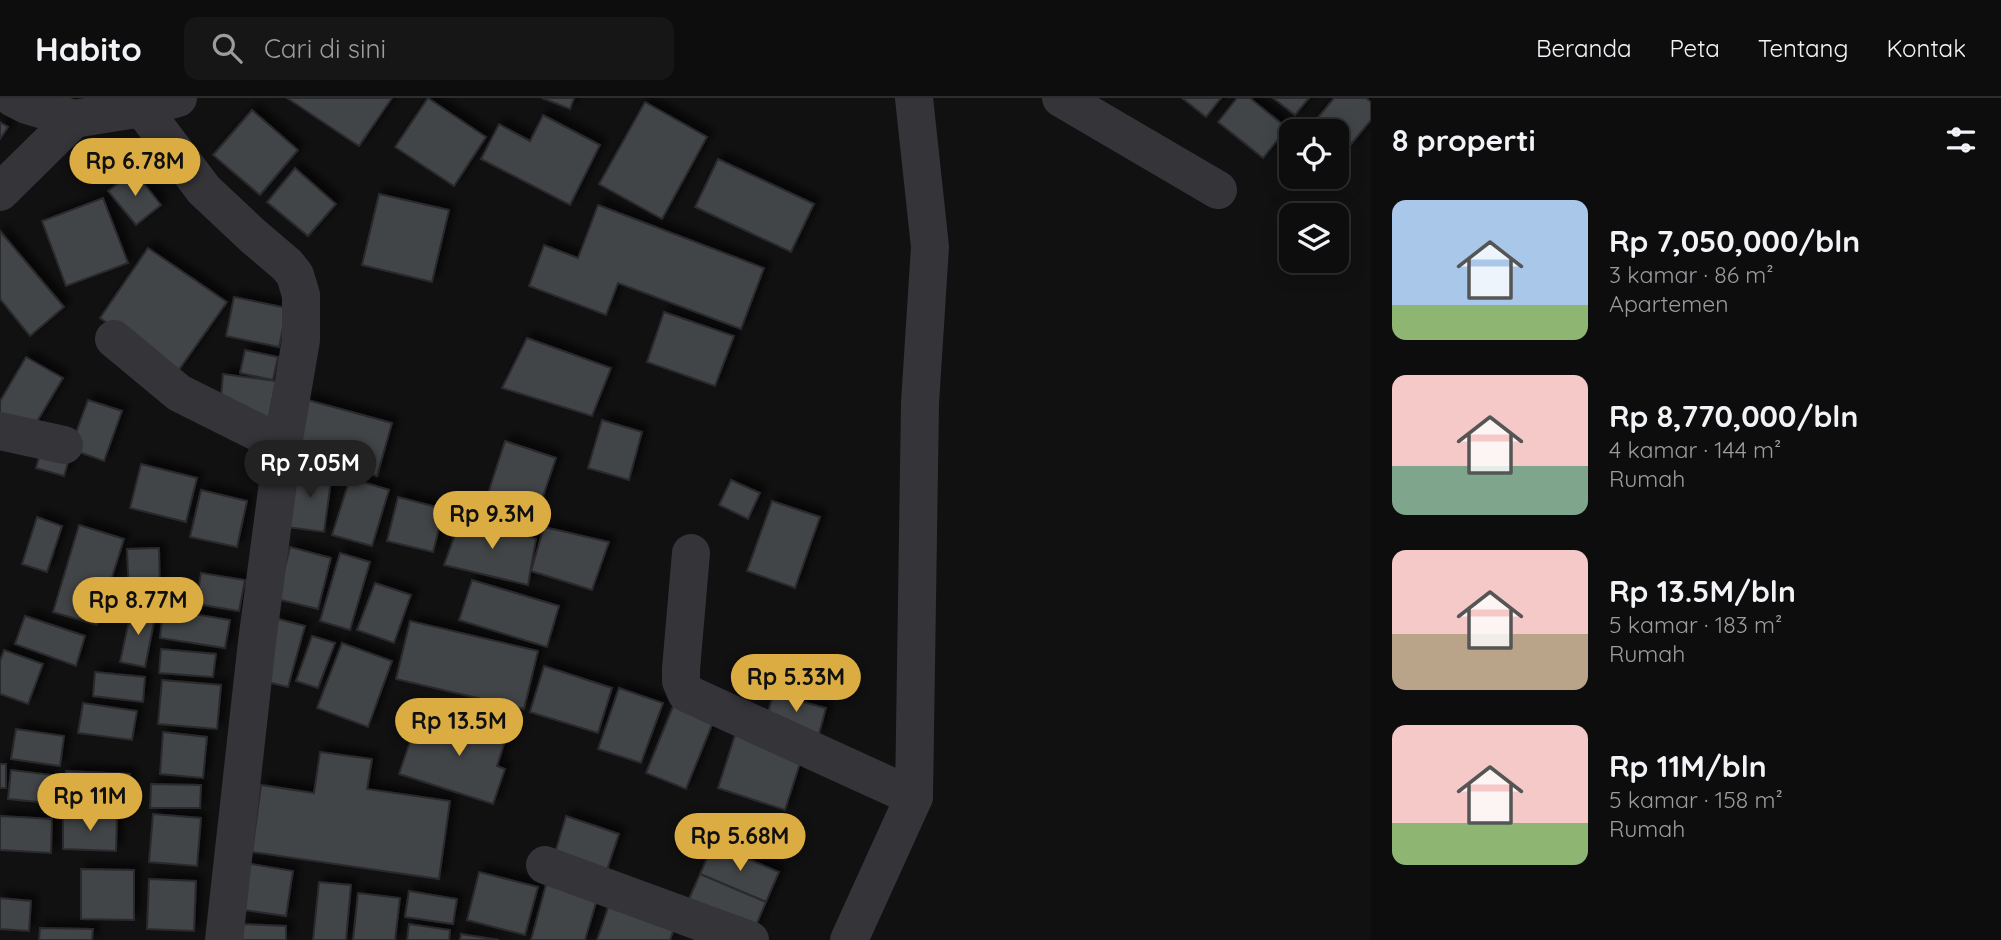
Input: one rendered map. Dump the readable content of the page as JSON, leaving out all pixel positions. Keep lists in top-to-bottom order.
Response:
{
  "page": {
    "header": "Habito",
    "search": "Cari di sini",
    "nav": [
      "Beranda",
      "Peta",
      "Tentang",
      "Kontak"
    ],
    "heading": "8 properti",
    "price": [
      "Rp 6.78M",
      "Rp 7.05M",
      "Rp 9.3M",
      "Rp 8.77M",
      "Rp 5.33M",
      "Rp 13.5M",
      "Rp 11M",
      "Rp 5.68M"
    ],
    "list": [
      {
        "name": "Rp 7,050,000/bln",
        "note": "3 kamar · 86 m² · Apartemen"
      },
      {
        "name": "Rp 8,770,000/bln",
        "note": "4 kamar · 144 m² · Rumah"
      },
      {
        "name": "Rp 13.5M/bln",
        "note": "5 kamar · 183 m² · Rumah"
      },
      {
        "name": "Rp 11M/bln",
        "note": "5 kamar · 158 m² · Rumah"
      }
    ]
  }
}
